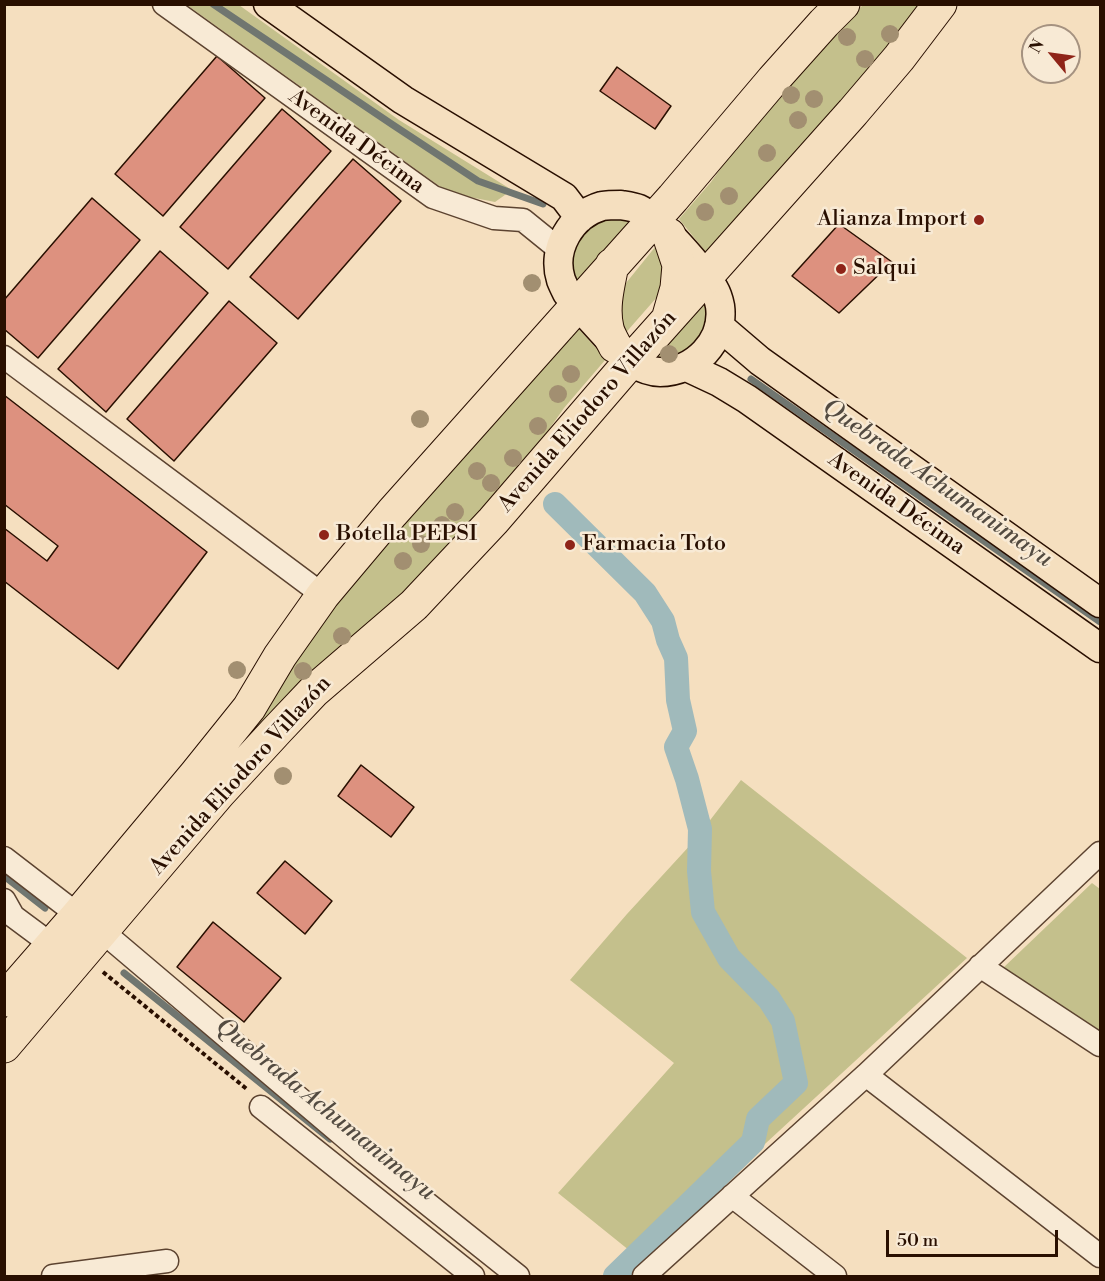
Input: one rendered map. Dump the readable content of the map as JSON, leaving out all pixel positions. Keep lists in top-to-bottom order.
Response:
{
  "streets": {
    "highway": ["Avenida Eliodoro Villazón"],
    "main road": ["Avenida Décima"]
  },
  "water": ["Quebrada Achumanimayu"],
  "places": [
    "Alianza Import",
    "Salqui",
    "Botella PEPSI",
    "Farmacia Toto"
  ],
  "scale_bar": "50 m",
  "north": "top left"
}
